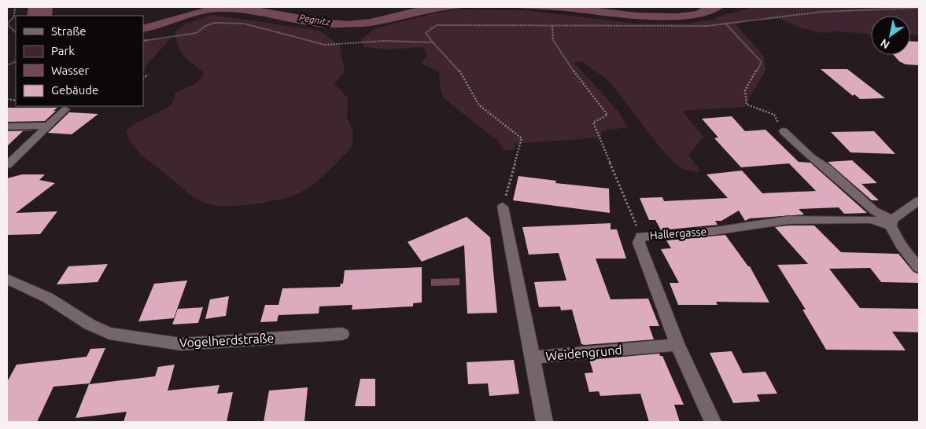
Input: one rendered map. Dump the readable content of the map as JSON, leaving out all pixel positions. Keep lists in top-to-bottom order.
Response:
{
  "streets": {
    "street": ["Hallergasse", "Vogelherdstraße", "Weidengrund"]
  },
  "crossings": [
    ["Hallergasse", "Weidengrund"]
  ],
  "water": ["Pegnitz"],
  "legend": [
    "Straße",
    "Park",
    "Wasser",
    "Gebäude"
  ],
  "north": "bottom left"
}
